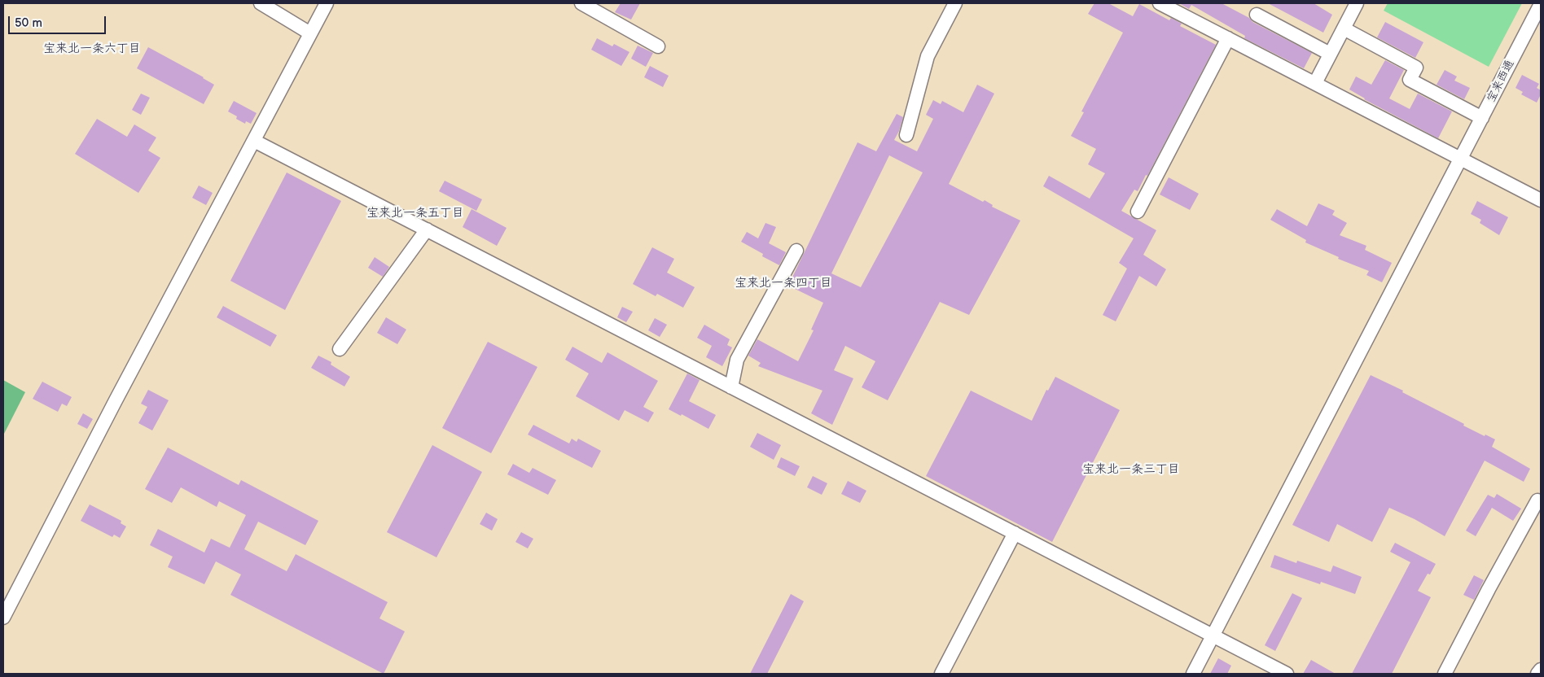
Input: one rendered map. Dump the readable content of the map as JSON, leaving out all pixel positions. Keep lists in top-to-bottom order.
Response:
{
  "streets": {
    "street": ["宝来西通"]
  },
  "districts": [
    "宝来北一条六丁目",
    "宝来北一条五丁目",
    "宝来北一条四丁目",
    "宝来北一条三丁目"
  ],
  "scale_bar": "50 m"
}
